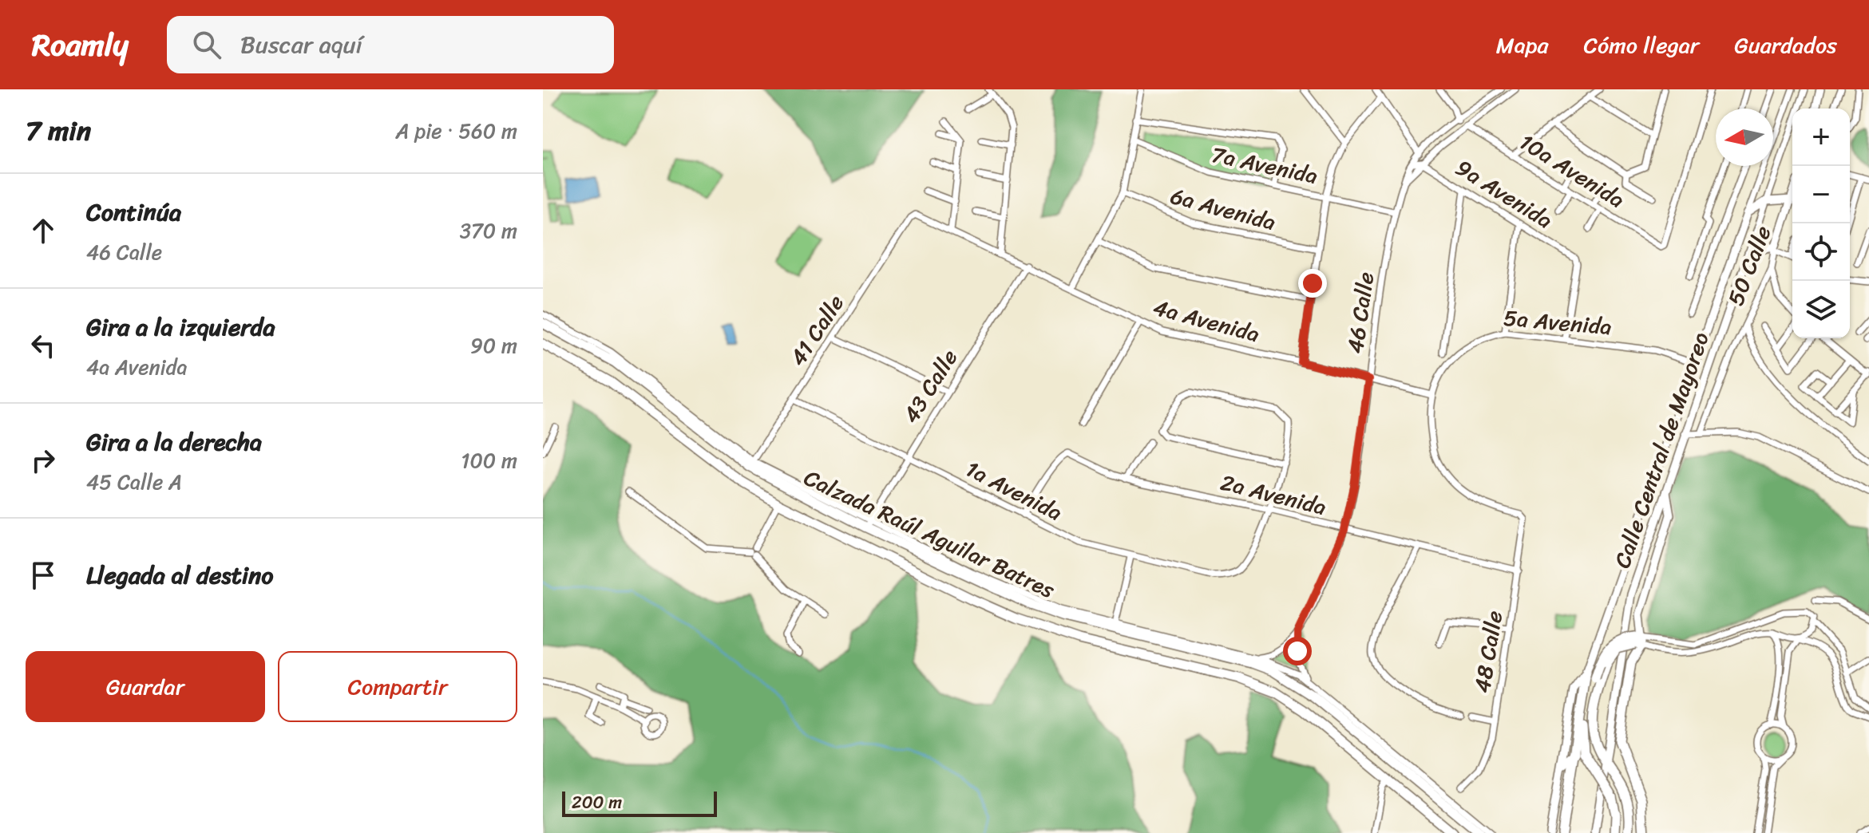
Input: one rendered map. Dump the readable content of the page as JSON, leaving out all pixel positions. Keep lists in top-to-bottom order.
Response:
{
  "streets": {
    "highway": ["Calzada Raúl Aguilar Batres"],
    "main road": ["50 Calle", "Calle Central de Mayoreo"],
    "street": [
      "7a Avenida",
      "10a Avenida",
      "9a Avenida",
      "6a Avenida",
      "46 Calle",
      "4a Avenida",
      "5a Avenida",
      "41 Calle",
      "43 Calle",
      "1a Avenida",
      "2a Avenida",
      "48 Calle"
    ]
  },
  "crossings": [
    ["7a Avenida", "46 Calle"],
    ["10a Avenida", "46 Calle"],
    ["9a Avenida", "46 Calle"],
    ["9a Avenida", "5a Avenida"],
    ["46 Calle", "4a Avenida"],
    ["46 Calle", "2a Avenida"],
    ["4a Avenida", "5a Avenida"],
    ["4a Avenida", "41 Calle"],
    ["4a Avenida", "43 Calle"],
    ["4a Avenida", "48 Calle"],
    ["5a Avenida", "48 Calle"],
    ["41 Calle", "1a Avenida"],
    ["41 Calle", "Calzada Raúl Aguilar Batres"],
    ["43 Calle", "1a Avenida"],
    ["43 Calle", "Calzada Raúl Aguilar Batres"],
    ["1a Avenida", "2a Avenida"],
    ["2a Avenida", "48 Calle"]
  ],
  "scale_bar": "200 m",
  "north": "left",
  "page": {
    "header": "Roamly",
    "search": "Buscar aquí",
    "nav": ["Mapa", "Cómo llegar", "Guardados"],
    "heading": ["7 min", "A pie · 560 m"],
    "map_buttons": ["+", "−"],
    "list": [
      ["Continúa", "46 Calle", "370 m"],
      ["Gira a la izquierda", "4a Avenida", "90 m"],
      ["Gira a la derecha", "45 Calle A", "100 m"],
      "Llegada al destino"
    ],
    "buttons": ["Guardar", "Compartir"],
    "scale": "200 m"
  }
}
